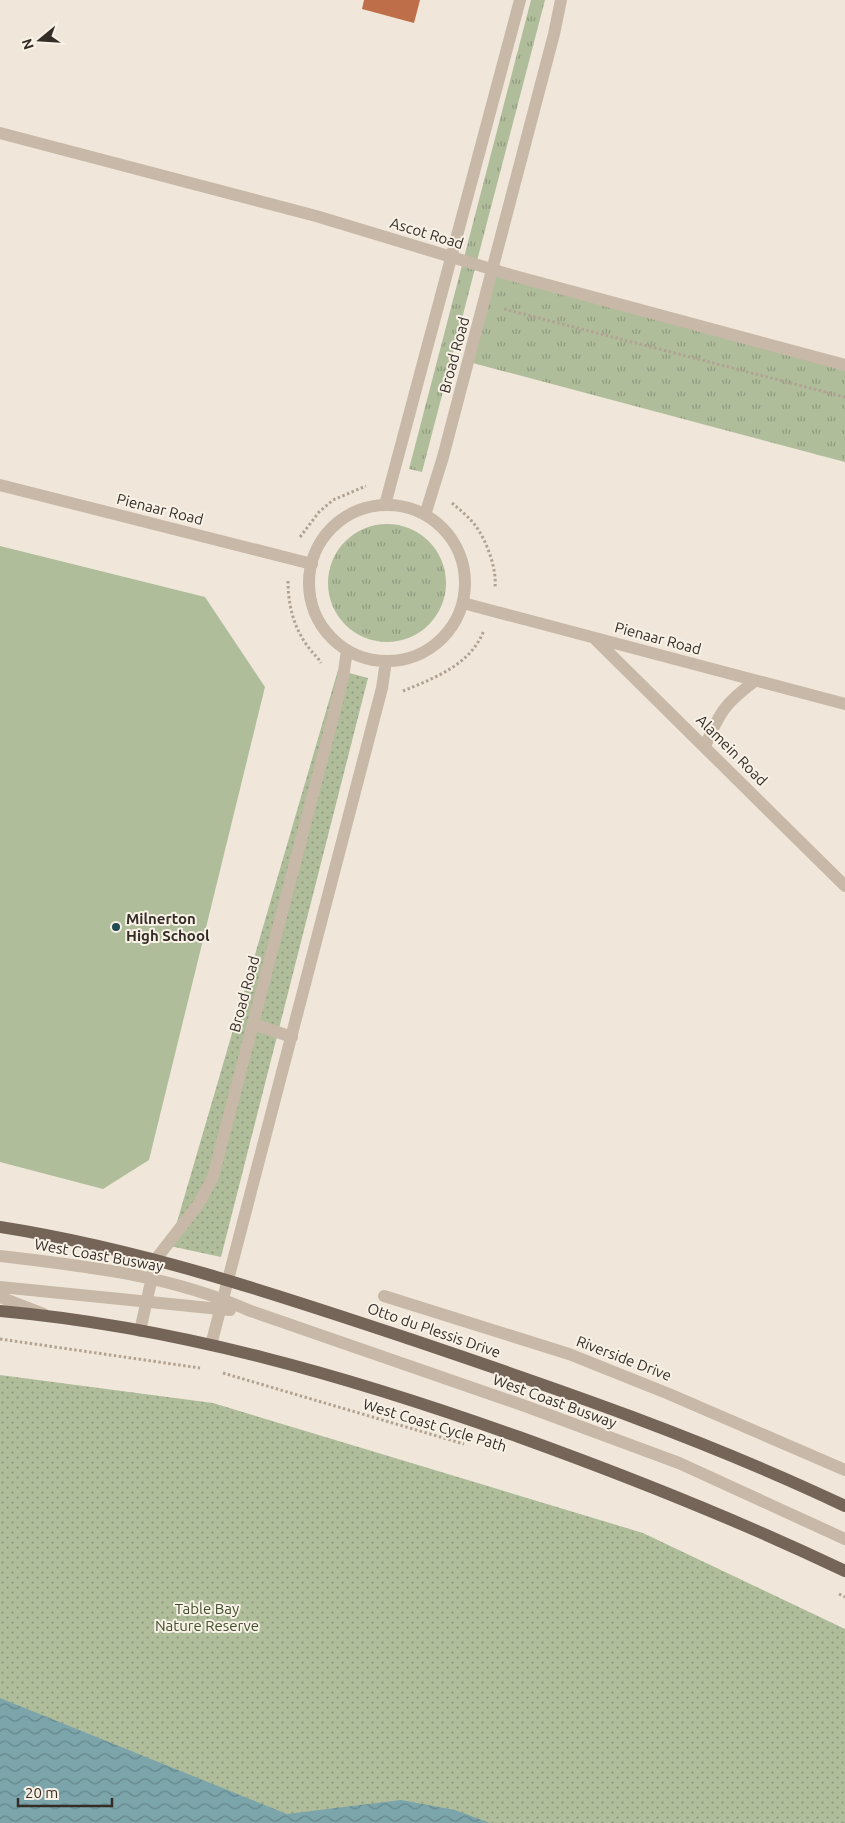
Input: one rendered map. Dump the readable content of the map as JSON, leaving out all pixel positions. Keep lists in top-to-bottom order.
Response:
{
  "streets": {
    "main road": ["Otto du Plessis Drive"],
    "street": [
      "Ascot Road",
      "Broad Road",
      "Pienaar Road",
      "Alamein Road",
      "West Coast Busway",
      "Riverside Drive"
    ],
    "path": ["West Coast Cycle Path"]
  },
  "crossings": [
    ["Ascot Road", "Broad Road"],
    ["Broad Road", "Pienaar Road"],
    ["Broad Road", "West Coast Busway"],
    ["Broad Road", "Otto du Plessis Drive"],
    ["Pienaar Road", "Alamein Road"]
  ],
  "parks": ["Table Bay Nature Reserve"],
  "places": ["Milnerton High School"],
  "scale_bar": "20 m",
  "north": "left"
}
